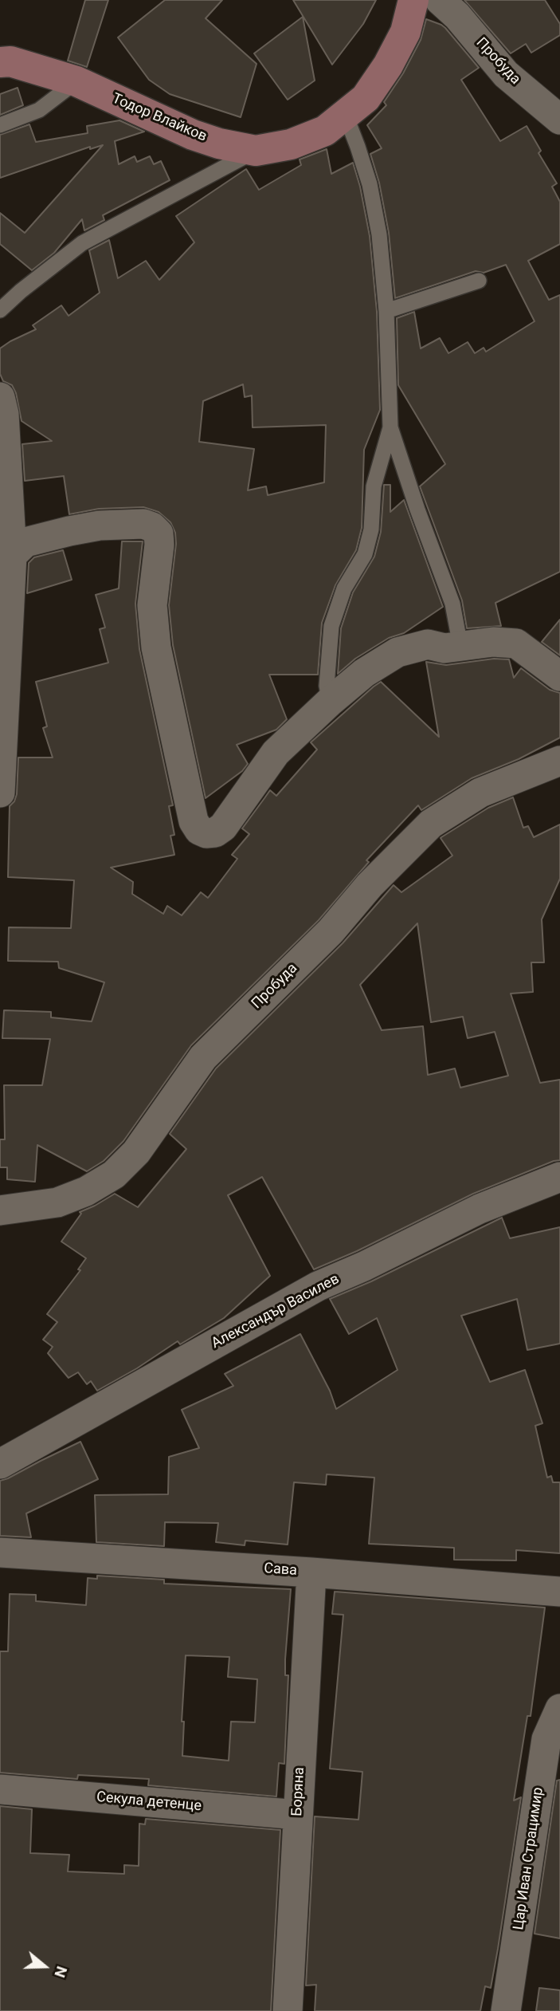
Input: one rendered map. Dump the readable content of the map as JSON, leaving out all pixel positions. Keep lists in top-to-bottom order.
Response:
{
  "streets": {
    "street": [
      "Прoбудa",
      "Тодор Влайков",
      "Александър Василев",
      "Сава",
      "Боряна",
      "Секула детенце",
      "Цар Иван Страцимир"
    ]
  },
  "crossings": [
    ["Сава", "Боряна"],
    ["Боряна", "Секула детенце"]
  ],
  "north": "right"
}
